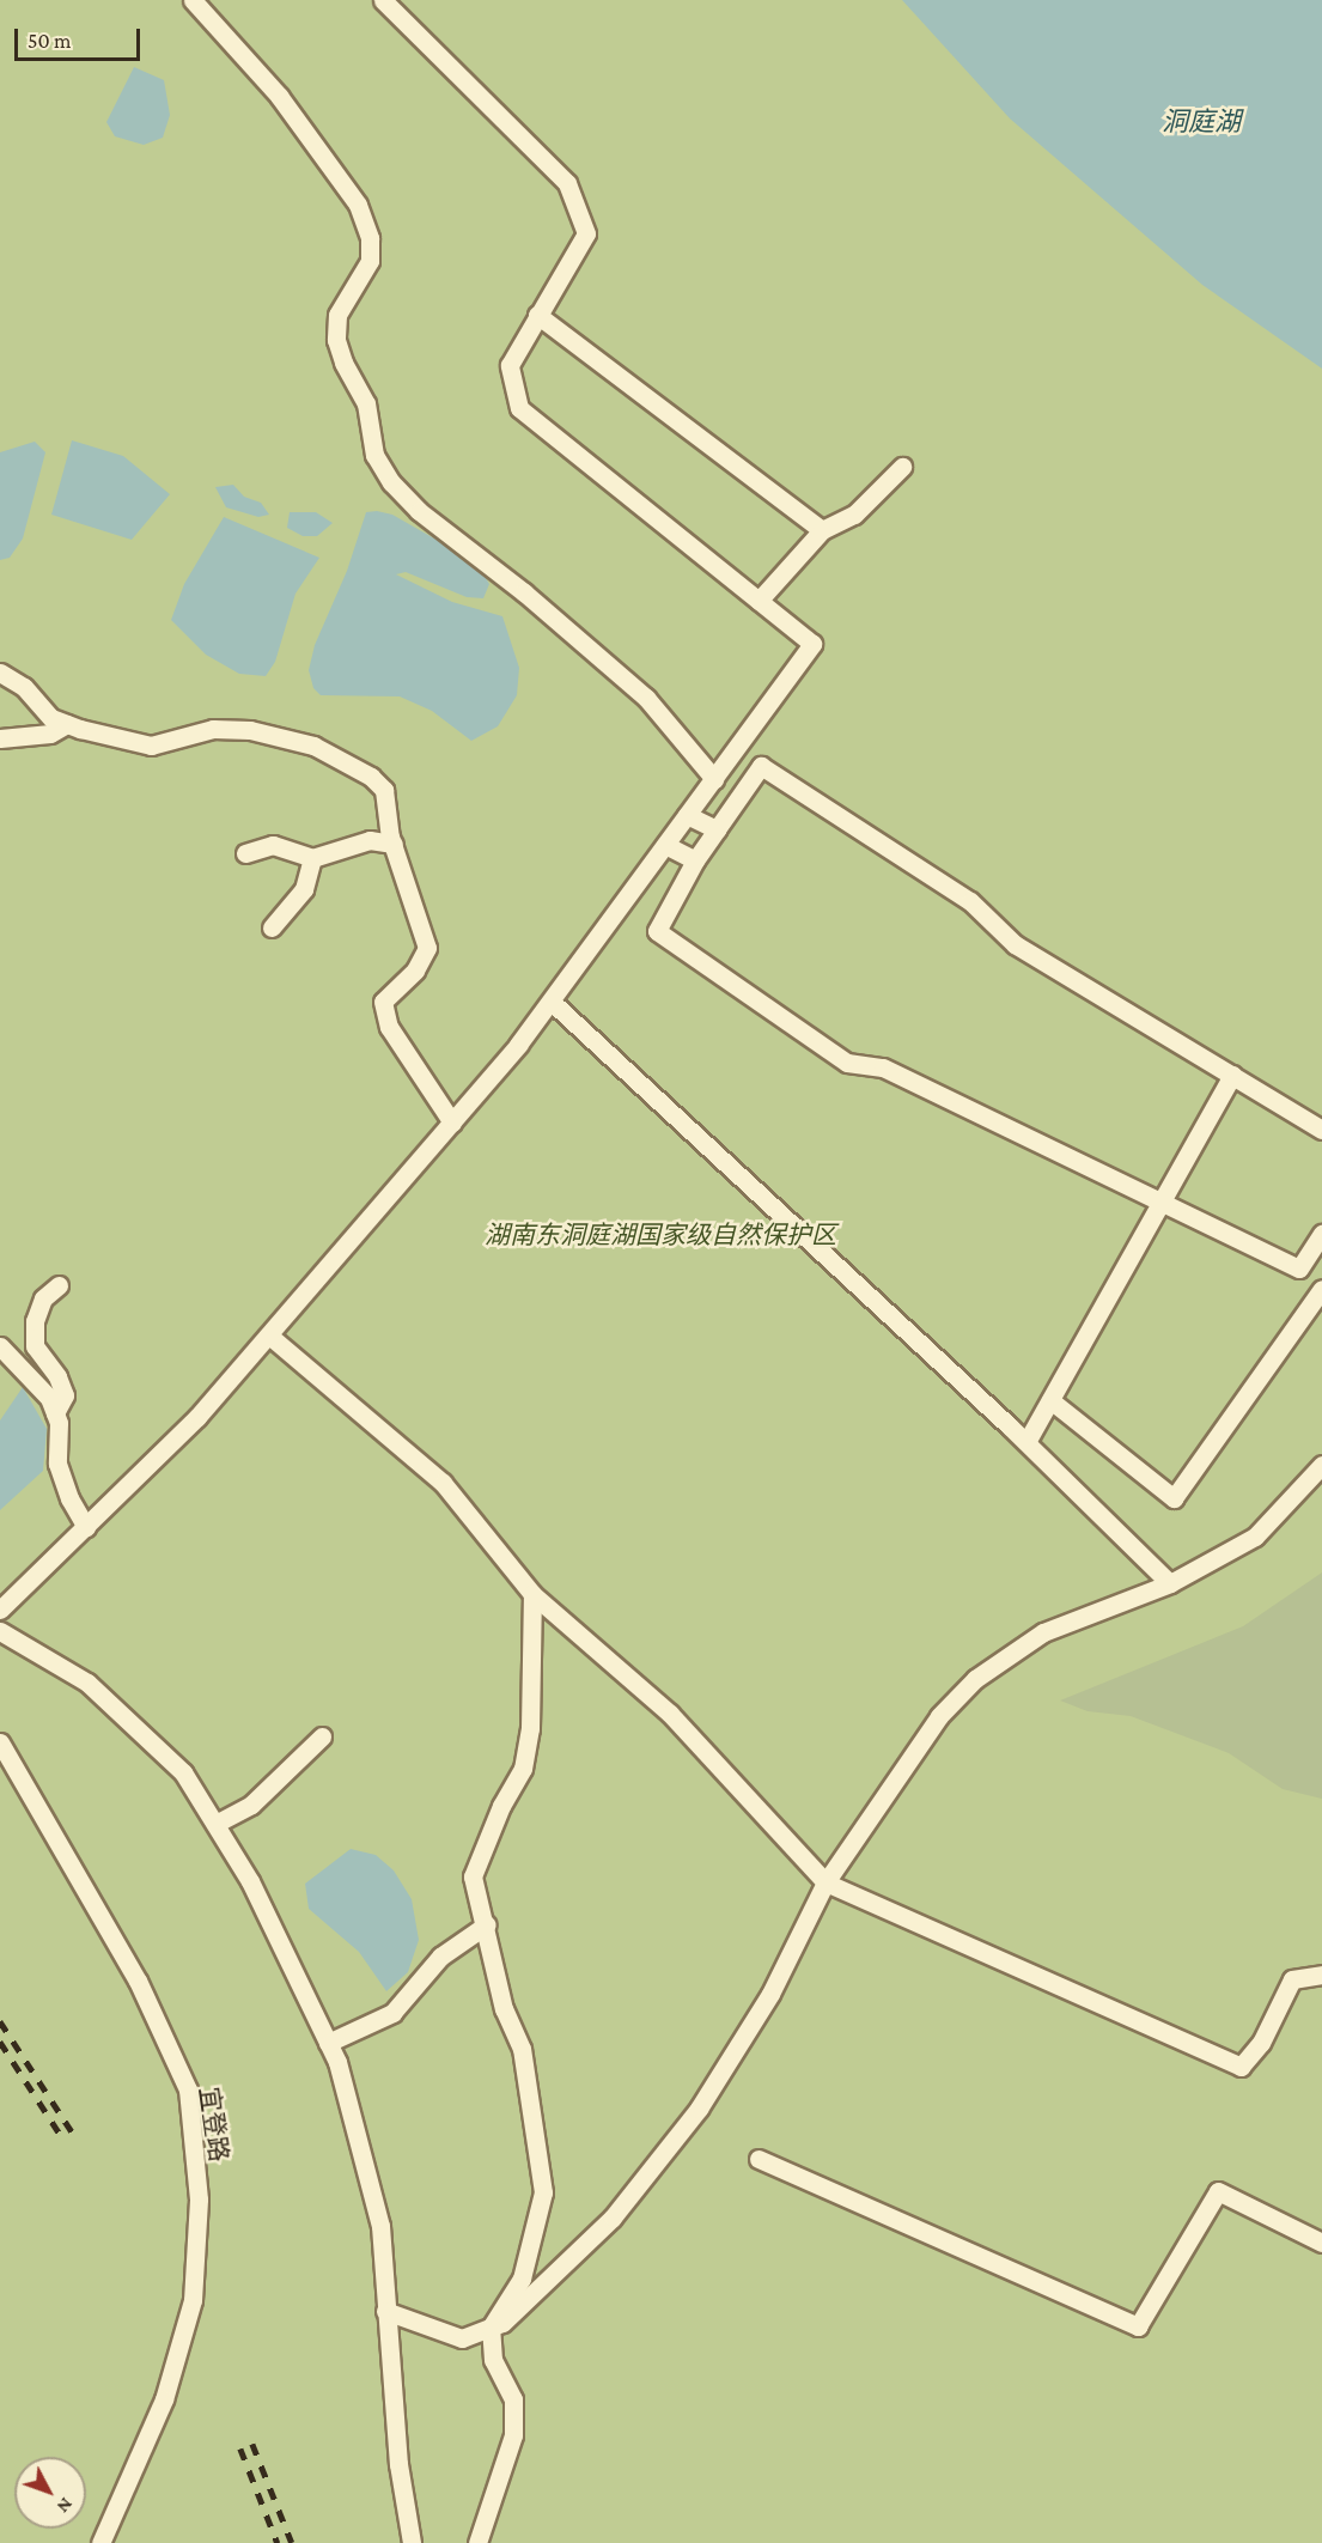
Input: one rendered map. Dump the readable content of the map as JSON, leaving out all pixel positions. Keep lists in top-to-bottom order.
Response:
{
  "streets": {
    "street": ["宜登路"]
  },
  "water": ["洞庭湖"],
  "parks": ["湖南东洞庭湖国家级自然保护区"],
  "scale_bar": "50 m",
  "north": "bottom right"
}
